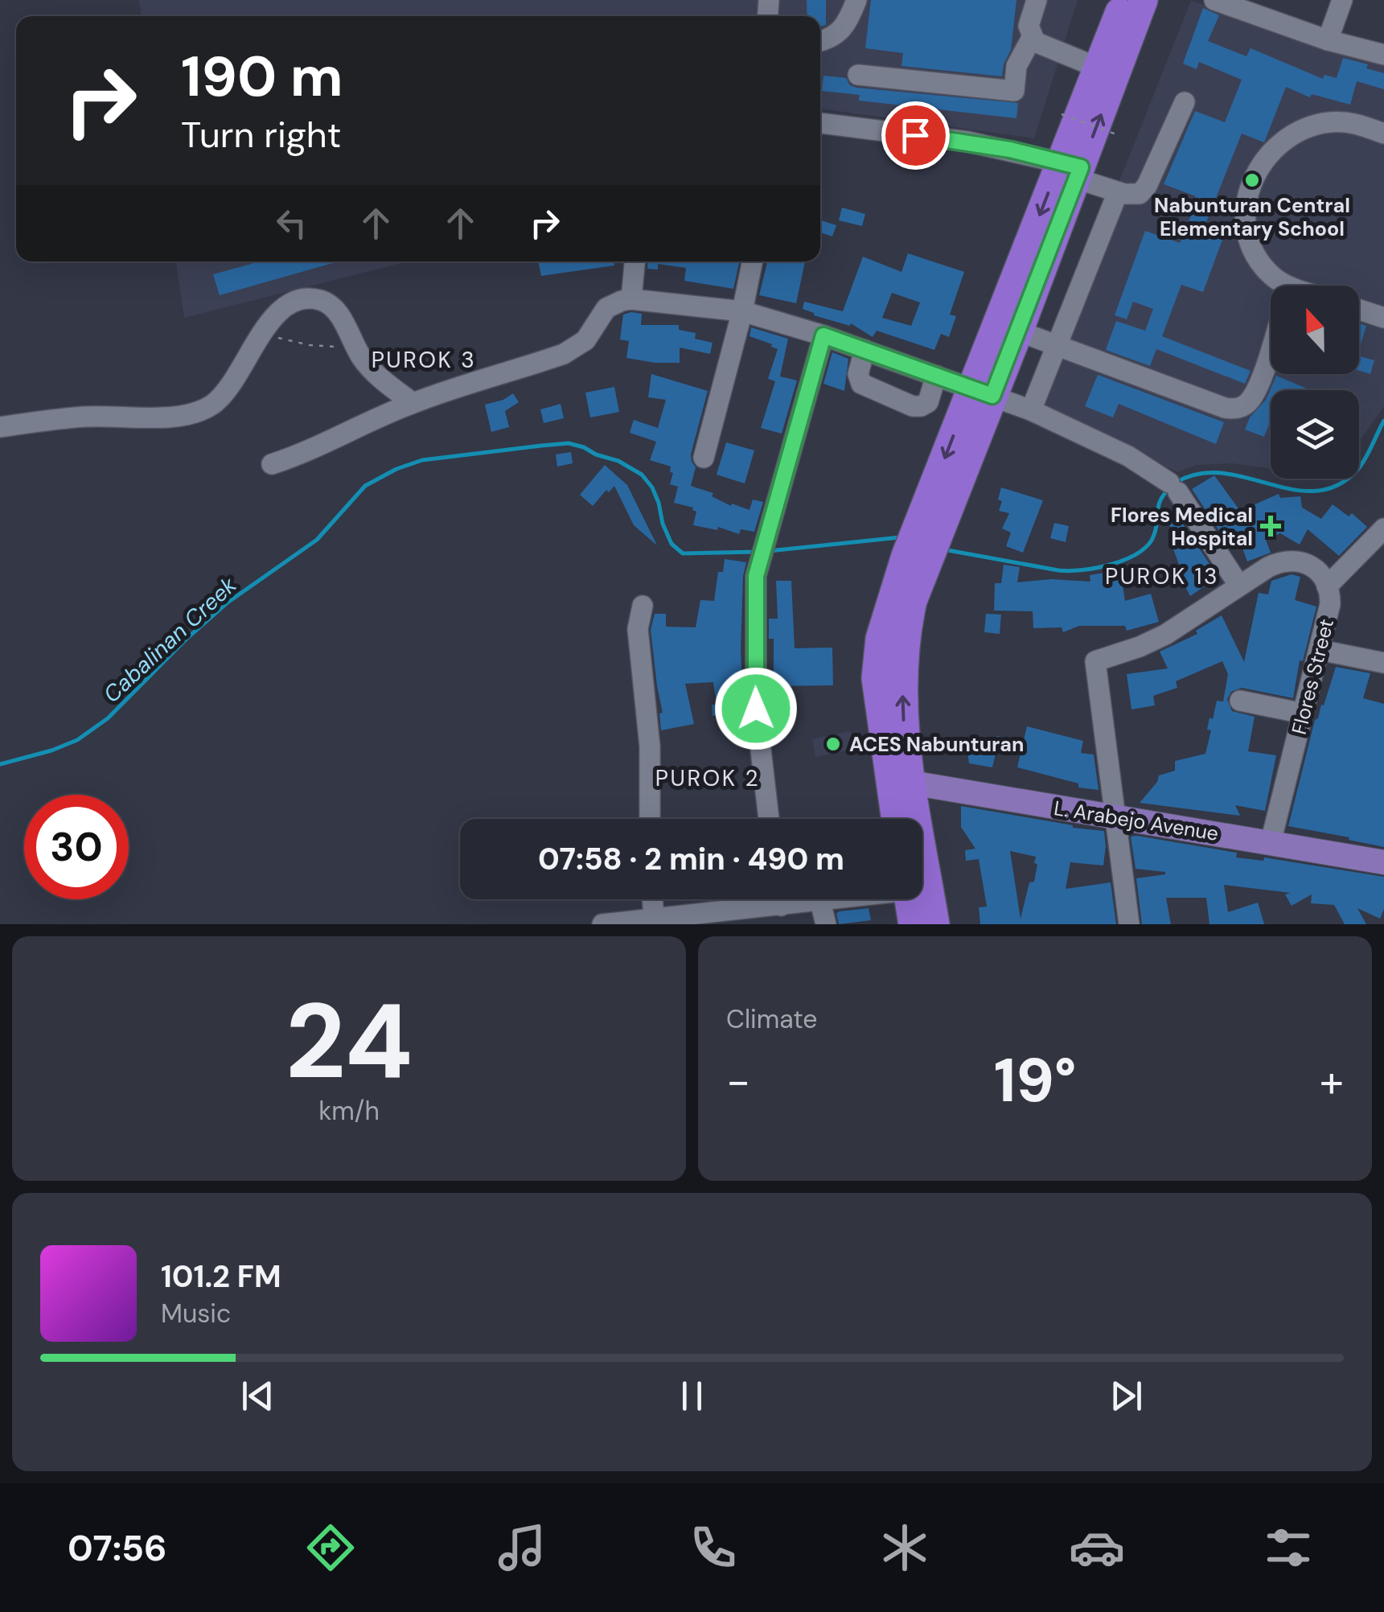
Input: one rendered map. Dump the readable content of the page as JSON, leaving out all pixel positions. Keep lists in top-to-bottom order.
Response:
{
  "streets": {
    "main road": ["L. Arabejo Avenue"],
    "street": ["Flores Street"]
  },
  "crossings": [
    ["Flores Street", "L. Arabejo Avenue"]
  ],
  "districts": ["PUROK 3", "PUROK 13", "PUROK 2"],
  "water": ["Cabalinan Creek"],
  "places": {
    "other": ["Nabunturan Central Elementary School", "ACES Nabunturan"],
    "health": ["Flores Medical Hospital"]
  },
  "north": "top",
  "page": {
    "turn": ["190 m", "Turn right"],
    "limit": "30",
    "trip": "07:58 · 2 min · 490 m",
    "tile": [
      ["24", "km/h"],
      "Climate"
    ],
    "heat": ["−", "19°", "+"],
    "song": ["101.2 FM", "Music"],
    "tabs": "07:56"
  }
}
